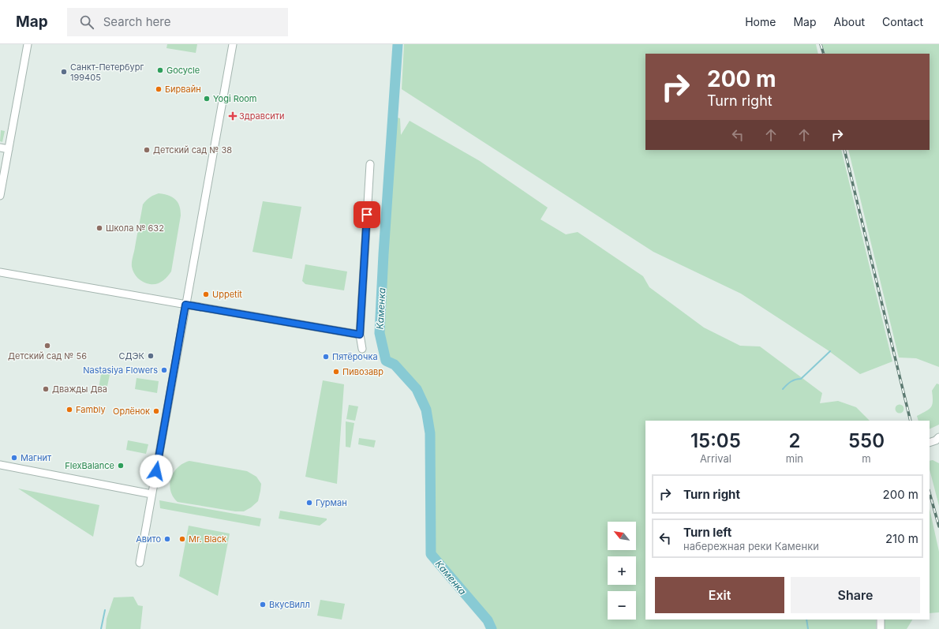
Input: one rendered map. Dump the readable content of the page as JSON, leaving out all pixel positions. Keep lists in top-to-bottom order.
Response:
{
  "water": ["Каменка"],
  "places": {
    "other": [
      "Gocycle",
      "Санкт-Петербург 199405",
      "Бирвайн",
      "Yogi Room",
      "Детский сад № 38",
      "Школа № 632",
      "Uppetit",
      "Детский сад № 56",
      "СДЭК",
      "Пятёрочка",
      "Nastasiya Flowers",
      "Пивозавр",
      "Дважды Два",
      "Fambly",
      "Орлёнок",
      "Магнит",
      "FlexBalance",
      "Гурман",
      "Авито",
      "Mr. Black",
      "ВкусВилл"
    ],
    "health": ["Здравсити"]
  },
  "north": "top left",
  "page": {
    "header": "Map",
    "search": "Search here",
    "nav": [
      "Home",
      "Map",
      "About",
      "Contact"
    ],
    "turn": ["200 m", "Turn right"],
    "eta": [
      "15:05",
      "Arrival",
      "2",
      "min",
      "550",
      "m"
    ],
    "list": [
      {
        "name": "Turn right",
        "value": "200 m"
      },
      {
        "name": "Turn left",
        "note": "набережная реки Каменки",
        "value": "210 m"
      }
    ],
    "map_buttons": ["+", "−"],
    "buttons": ["Exit", "Share"]
  }
}
